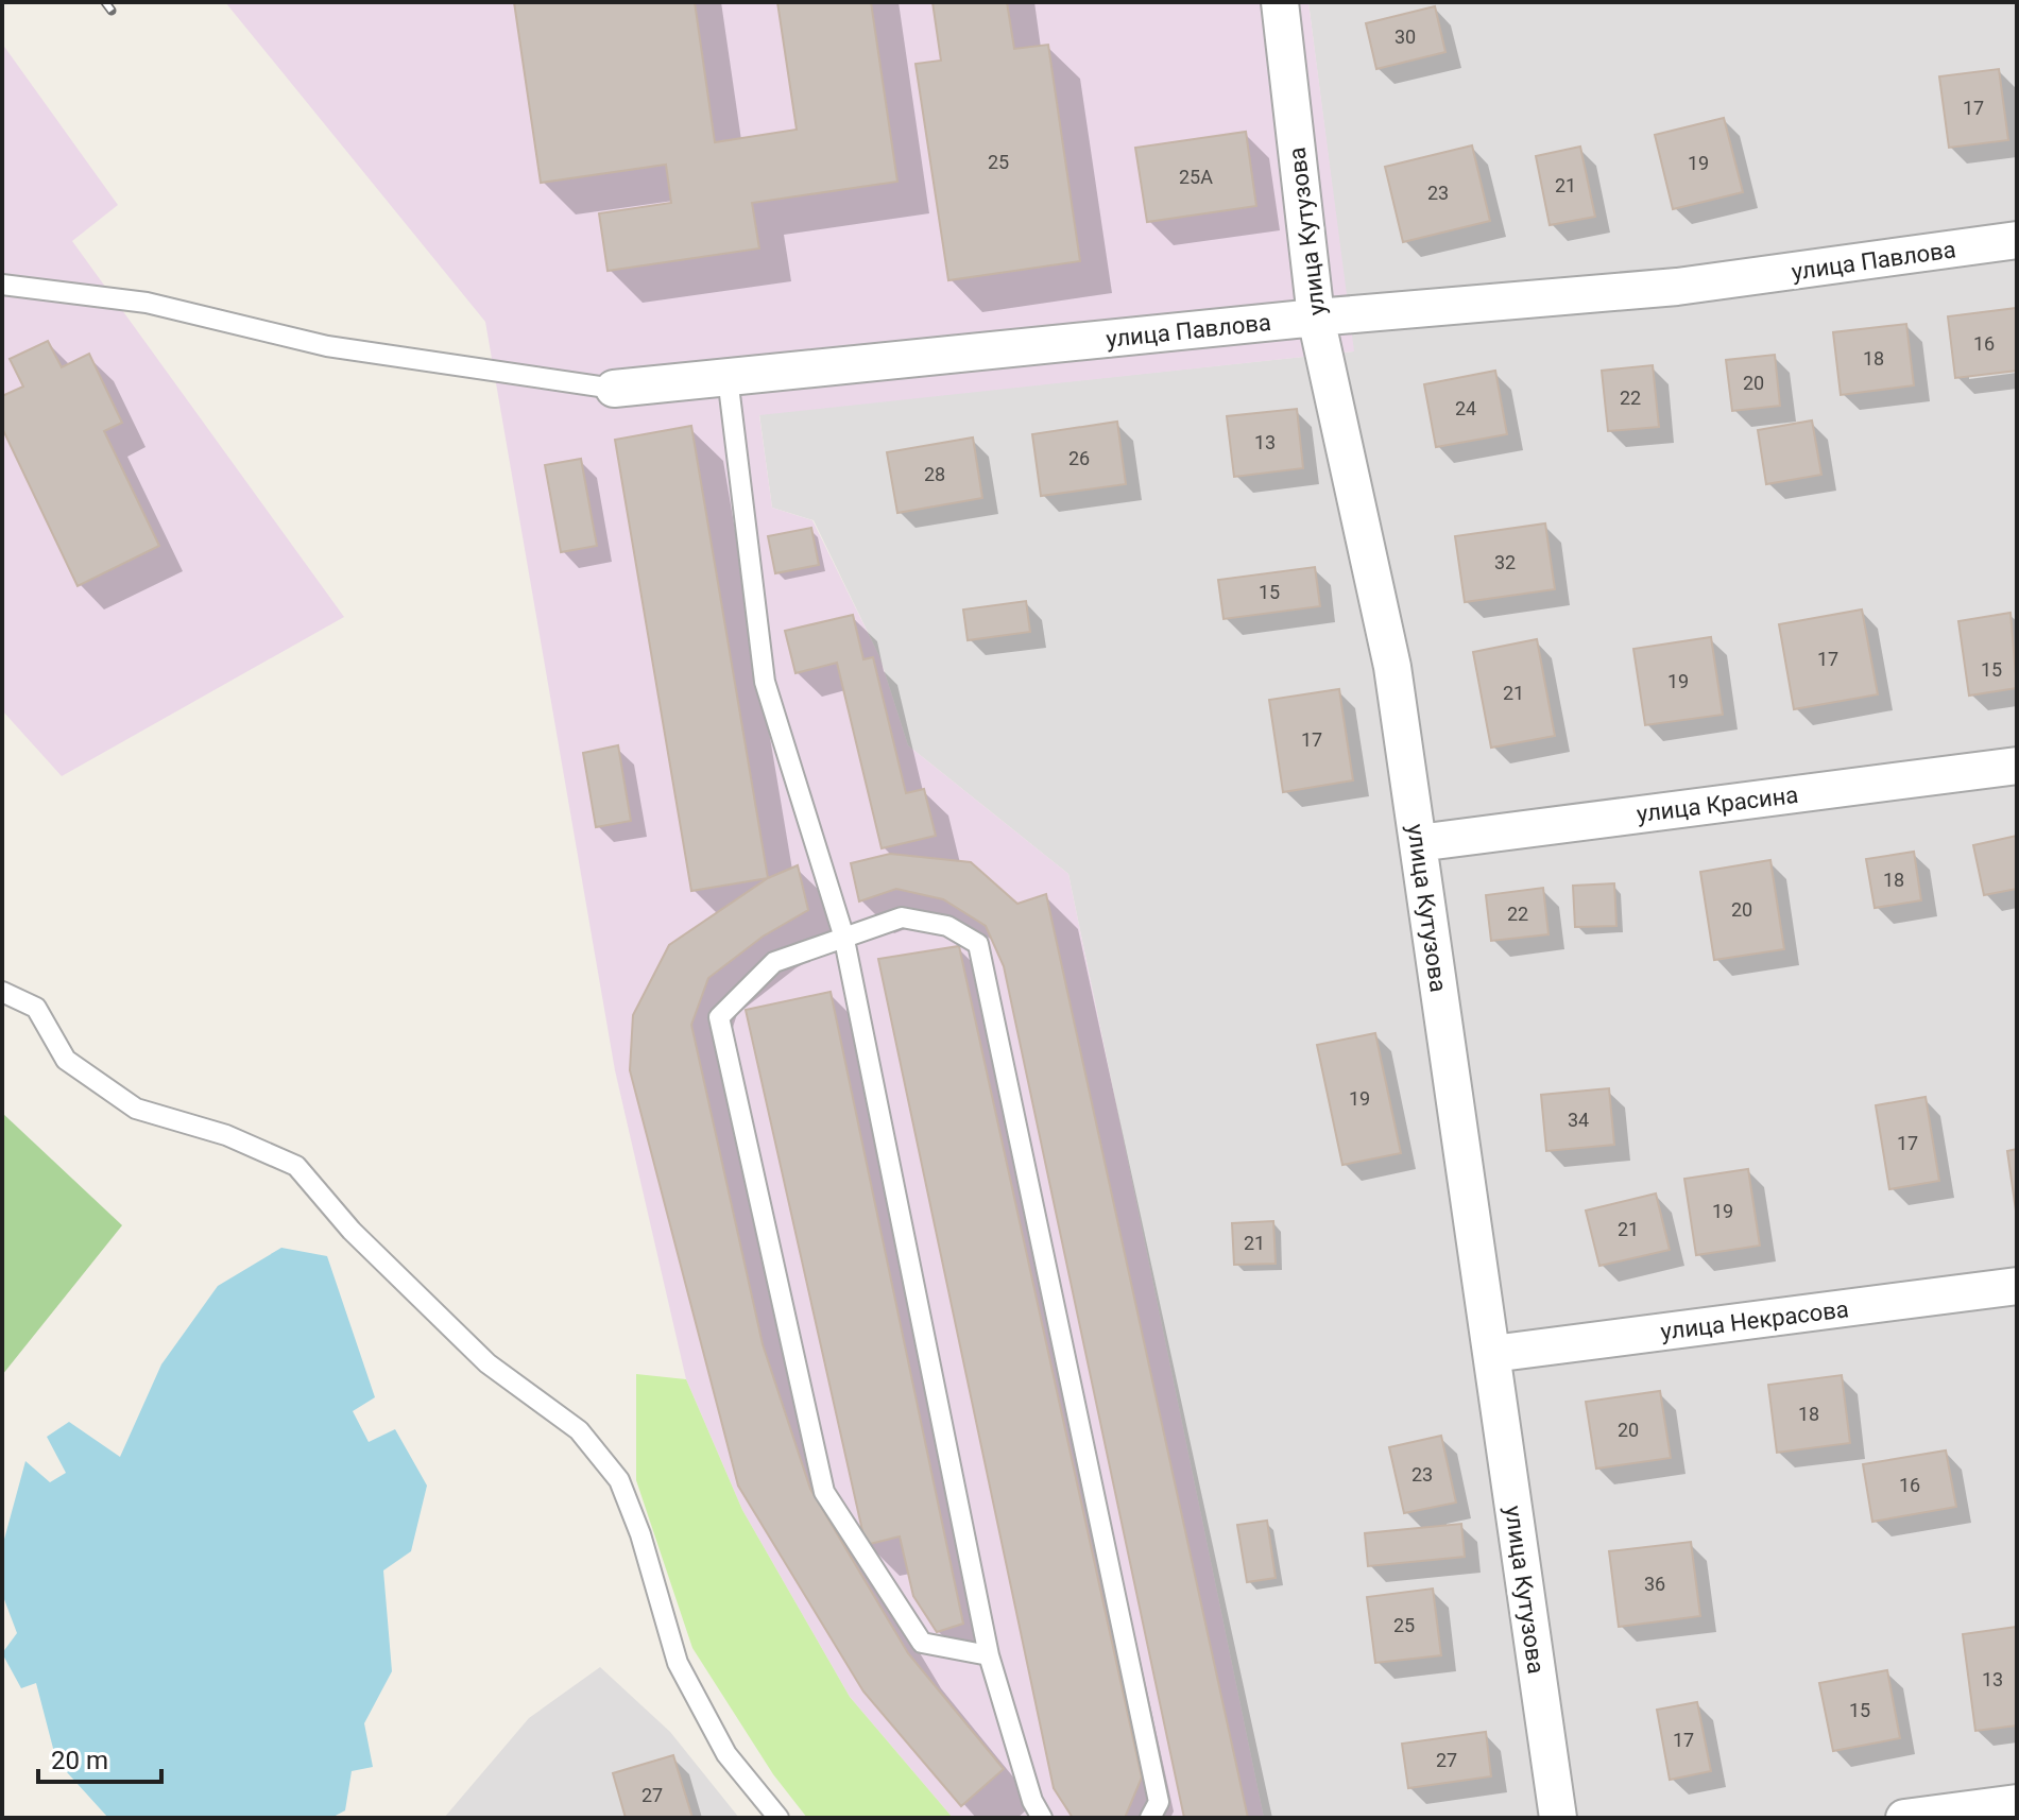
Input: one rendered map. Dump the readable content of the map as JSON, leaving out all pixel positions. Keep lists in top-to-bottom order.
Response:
{
  "streets": {
    "street": [
      "улица Кутузова",
      "улица Павлова",
      "улица Красина",
      "улица Некрасова"
    ]
  },
  "crossings": [
    ["улица Кутузова", "улица Павлова"],
    ["улица Кутузова", "улица Красина"],
    ["улица Кутузова", "улица Некрасова"]
  ],
  "house_numbers": [
    "30",
    "17",
    "25",
    "19",
    "25А",
    "21",
    "23",
    "16",
    "18",
    "20",
    "22",
    "24",
    "13",
    "26",
    "28",
    "32",
    "15",
    "17",
    "15",
    "19",
    "21",
    "17",
    "18",
    "20",
    "22",
    "19",
    "34",
    "17",
    "19",
    "21",
    "21",
    "18",
    "20",
    "23",
    "16",
    "36",
    "25",
    "13",
    "15",
    "17",
    "27",
    "27"
  ],
  "scale_bar": "20 m"
}
